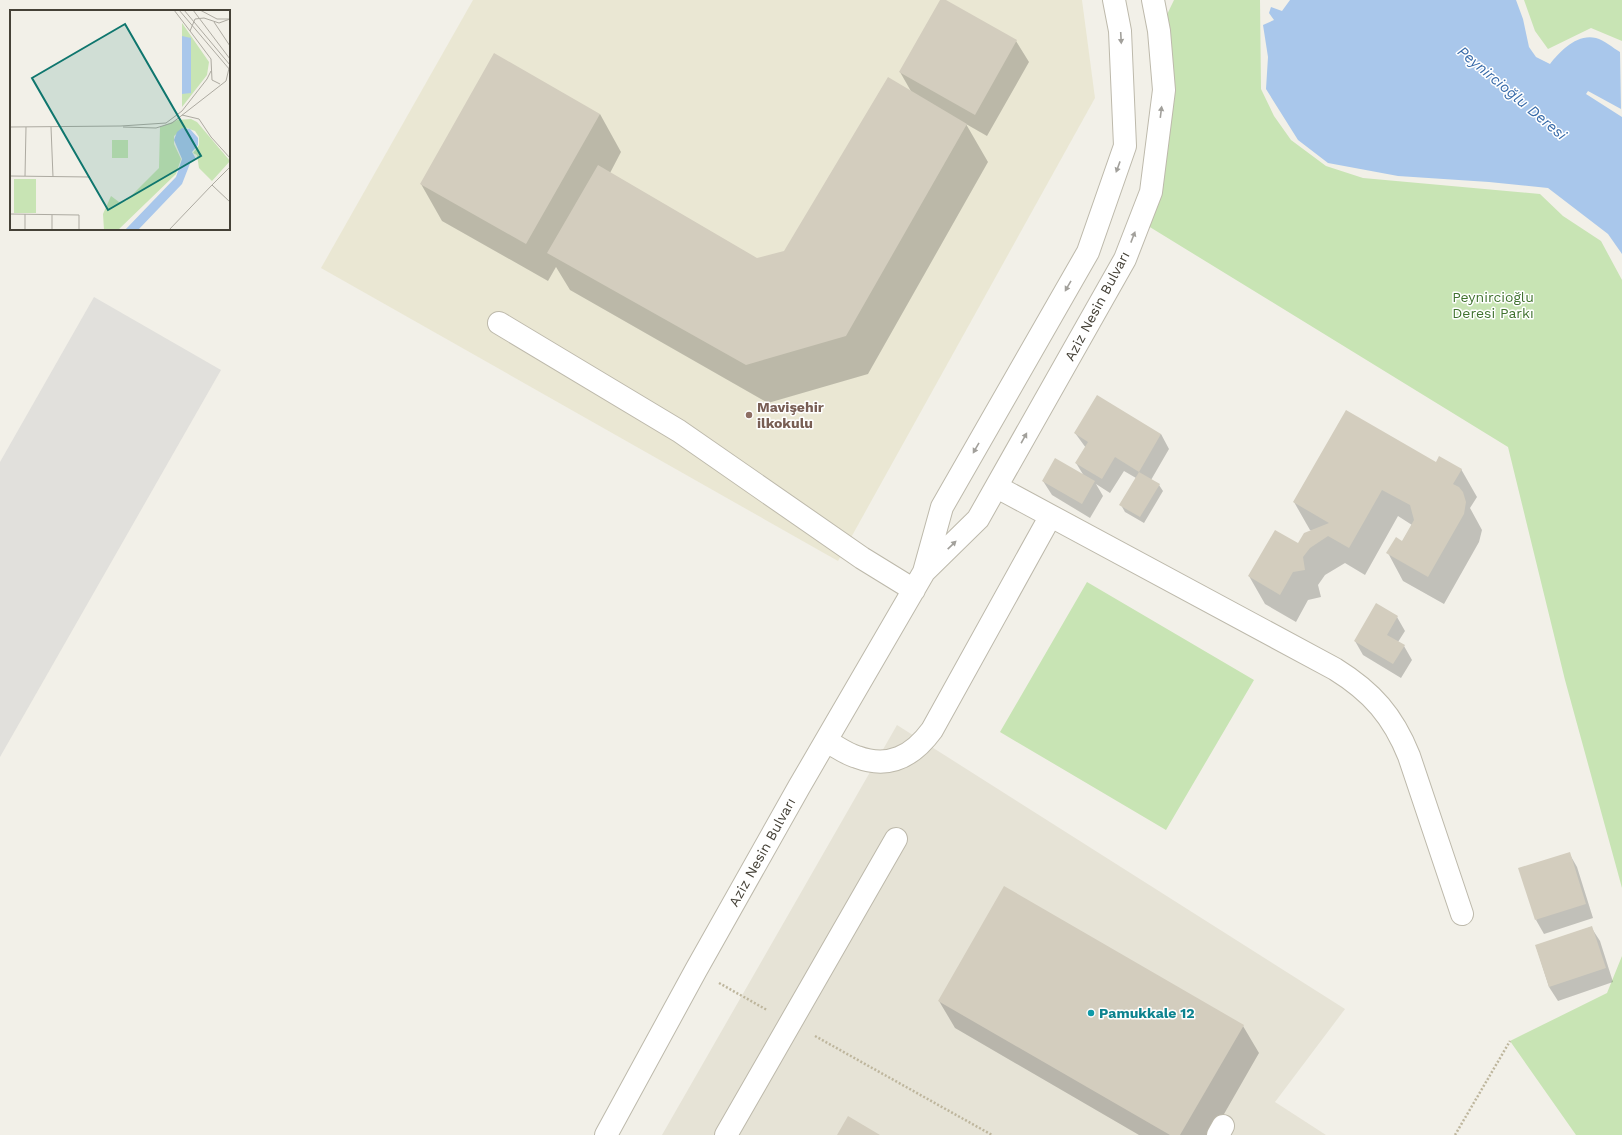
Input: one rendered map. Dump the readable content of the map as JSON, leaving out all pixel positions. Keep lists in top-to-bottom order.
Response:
{
  "streets": {
    "street": ["Aziz Nesin Bulvarı"]
  },
  "water": ["Peynircioğlu Deresi"],
  "parks": ["Peynircioğlu Deresi Parkı"],
  "places": ["Mavişehir ilkokulu", "Pamukkale 12"]
}
